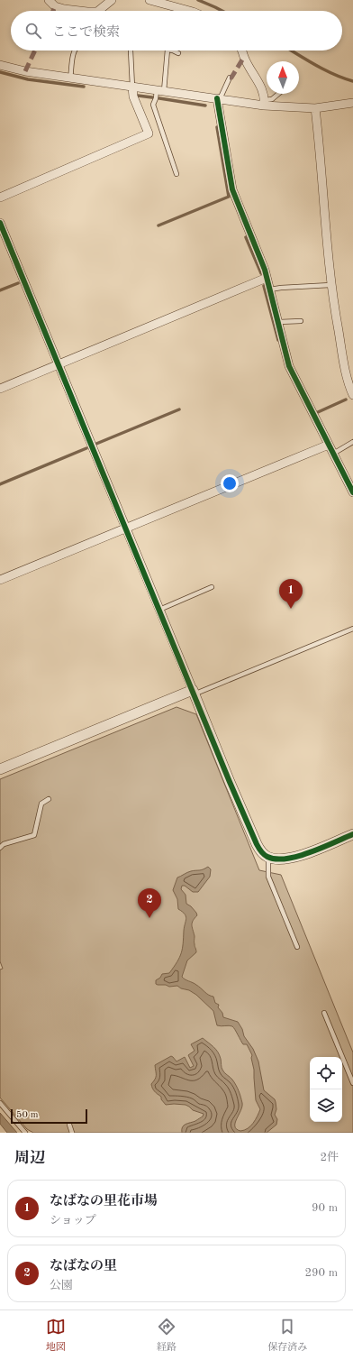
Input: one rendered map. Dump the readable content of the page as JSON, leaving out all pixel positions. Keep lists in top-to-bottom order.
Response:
{
  "scale_bar": "50 m",
  "north": "top",
  "page": {
    "search": "ここで検索",
    "pins": ["1", "2"],
    "scale": "50 m",
    "heading": ["周辺", "2件"],
    "list": [
      {
        "mark": "1",
        "name": "なばなの里花市場",
        "note": "ショップ",
        "value": "90 m"
      },
      {
        "mark": "2",
        "name": "なばなの里",
        "note": "公園",
        "value": "290 m"
      }
    ],
    "nav": ["地図", "経路", "保存済み"]
  }
}
